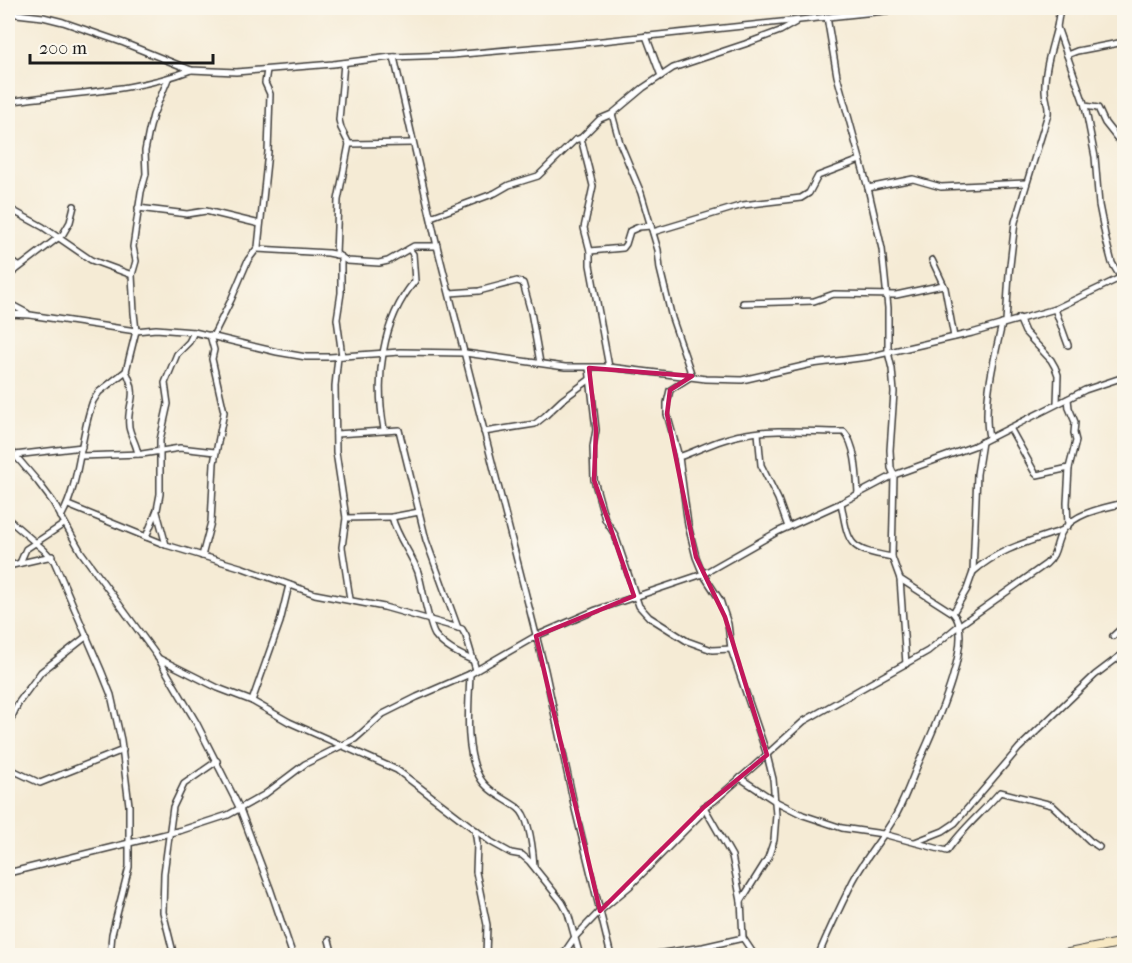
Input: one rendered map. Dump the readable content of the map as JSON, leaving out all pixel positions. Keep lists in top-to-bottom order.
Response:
{
  "scale_bar": "200 m"
}
